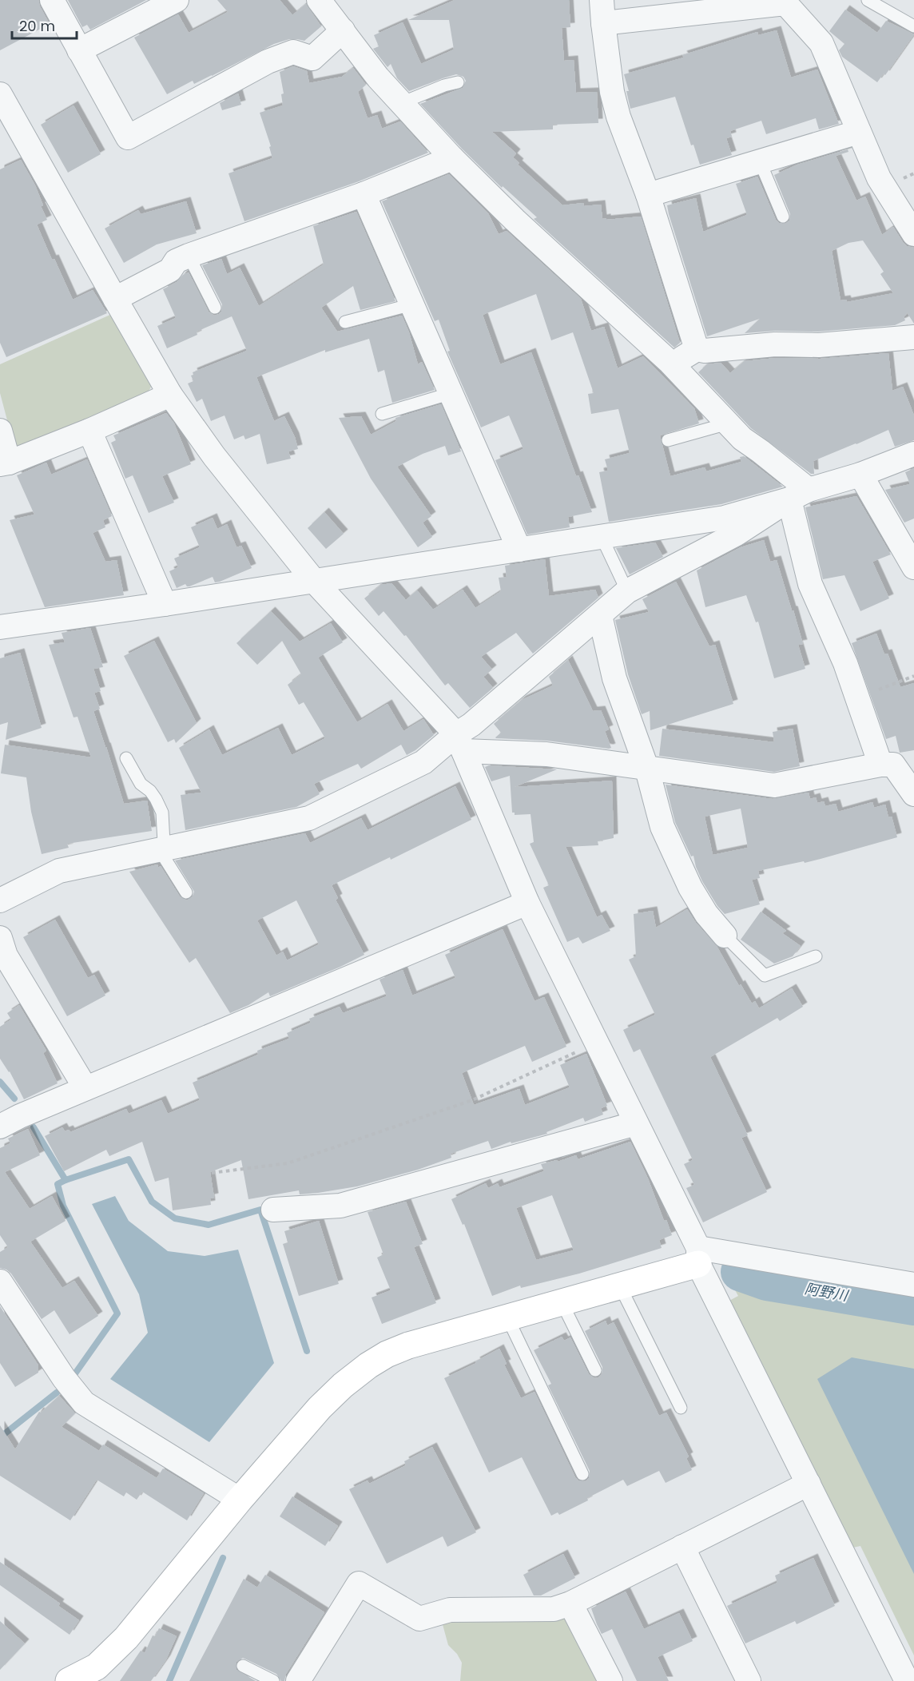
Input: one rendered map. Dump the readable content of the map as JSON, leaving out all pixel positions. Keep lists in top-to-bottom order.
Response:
{
  "water": ["阿野川"],
  "scale_bar": "20 m"
}
